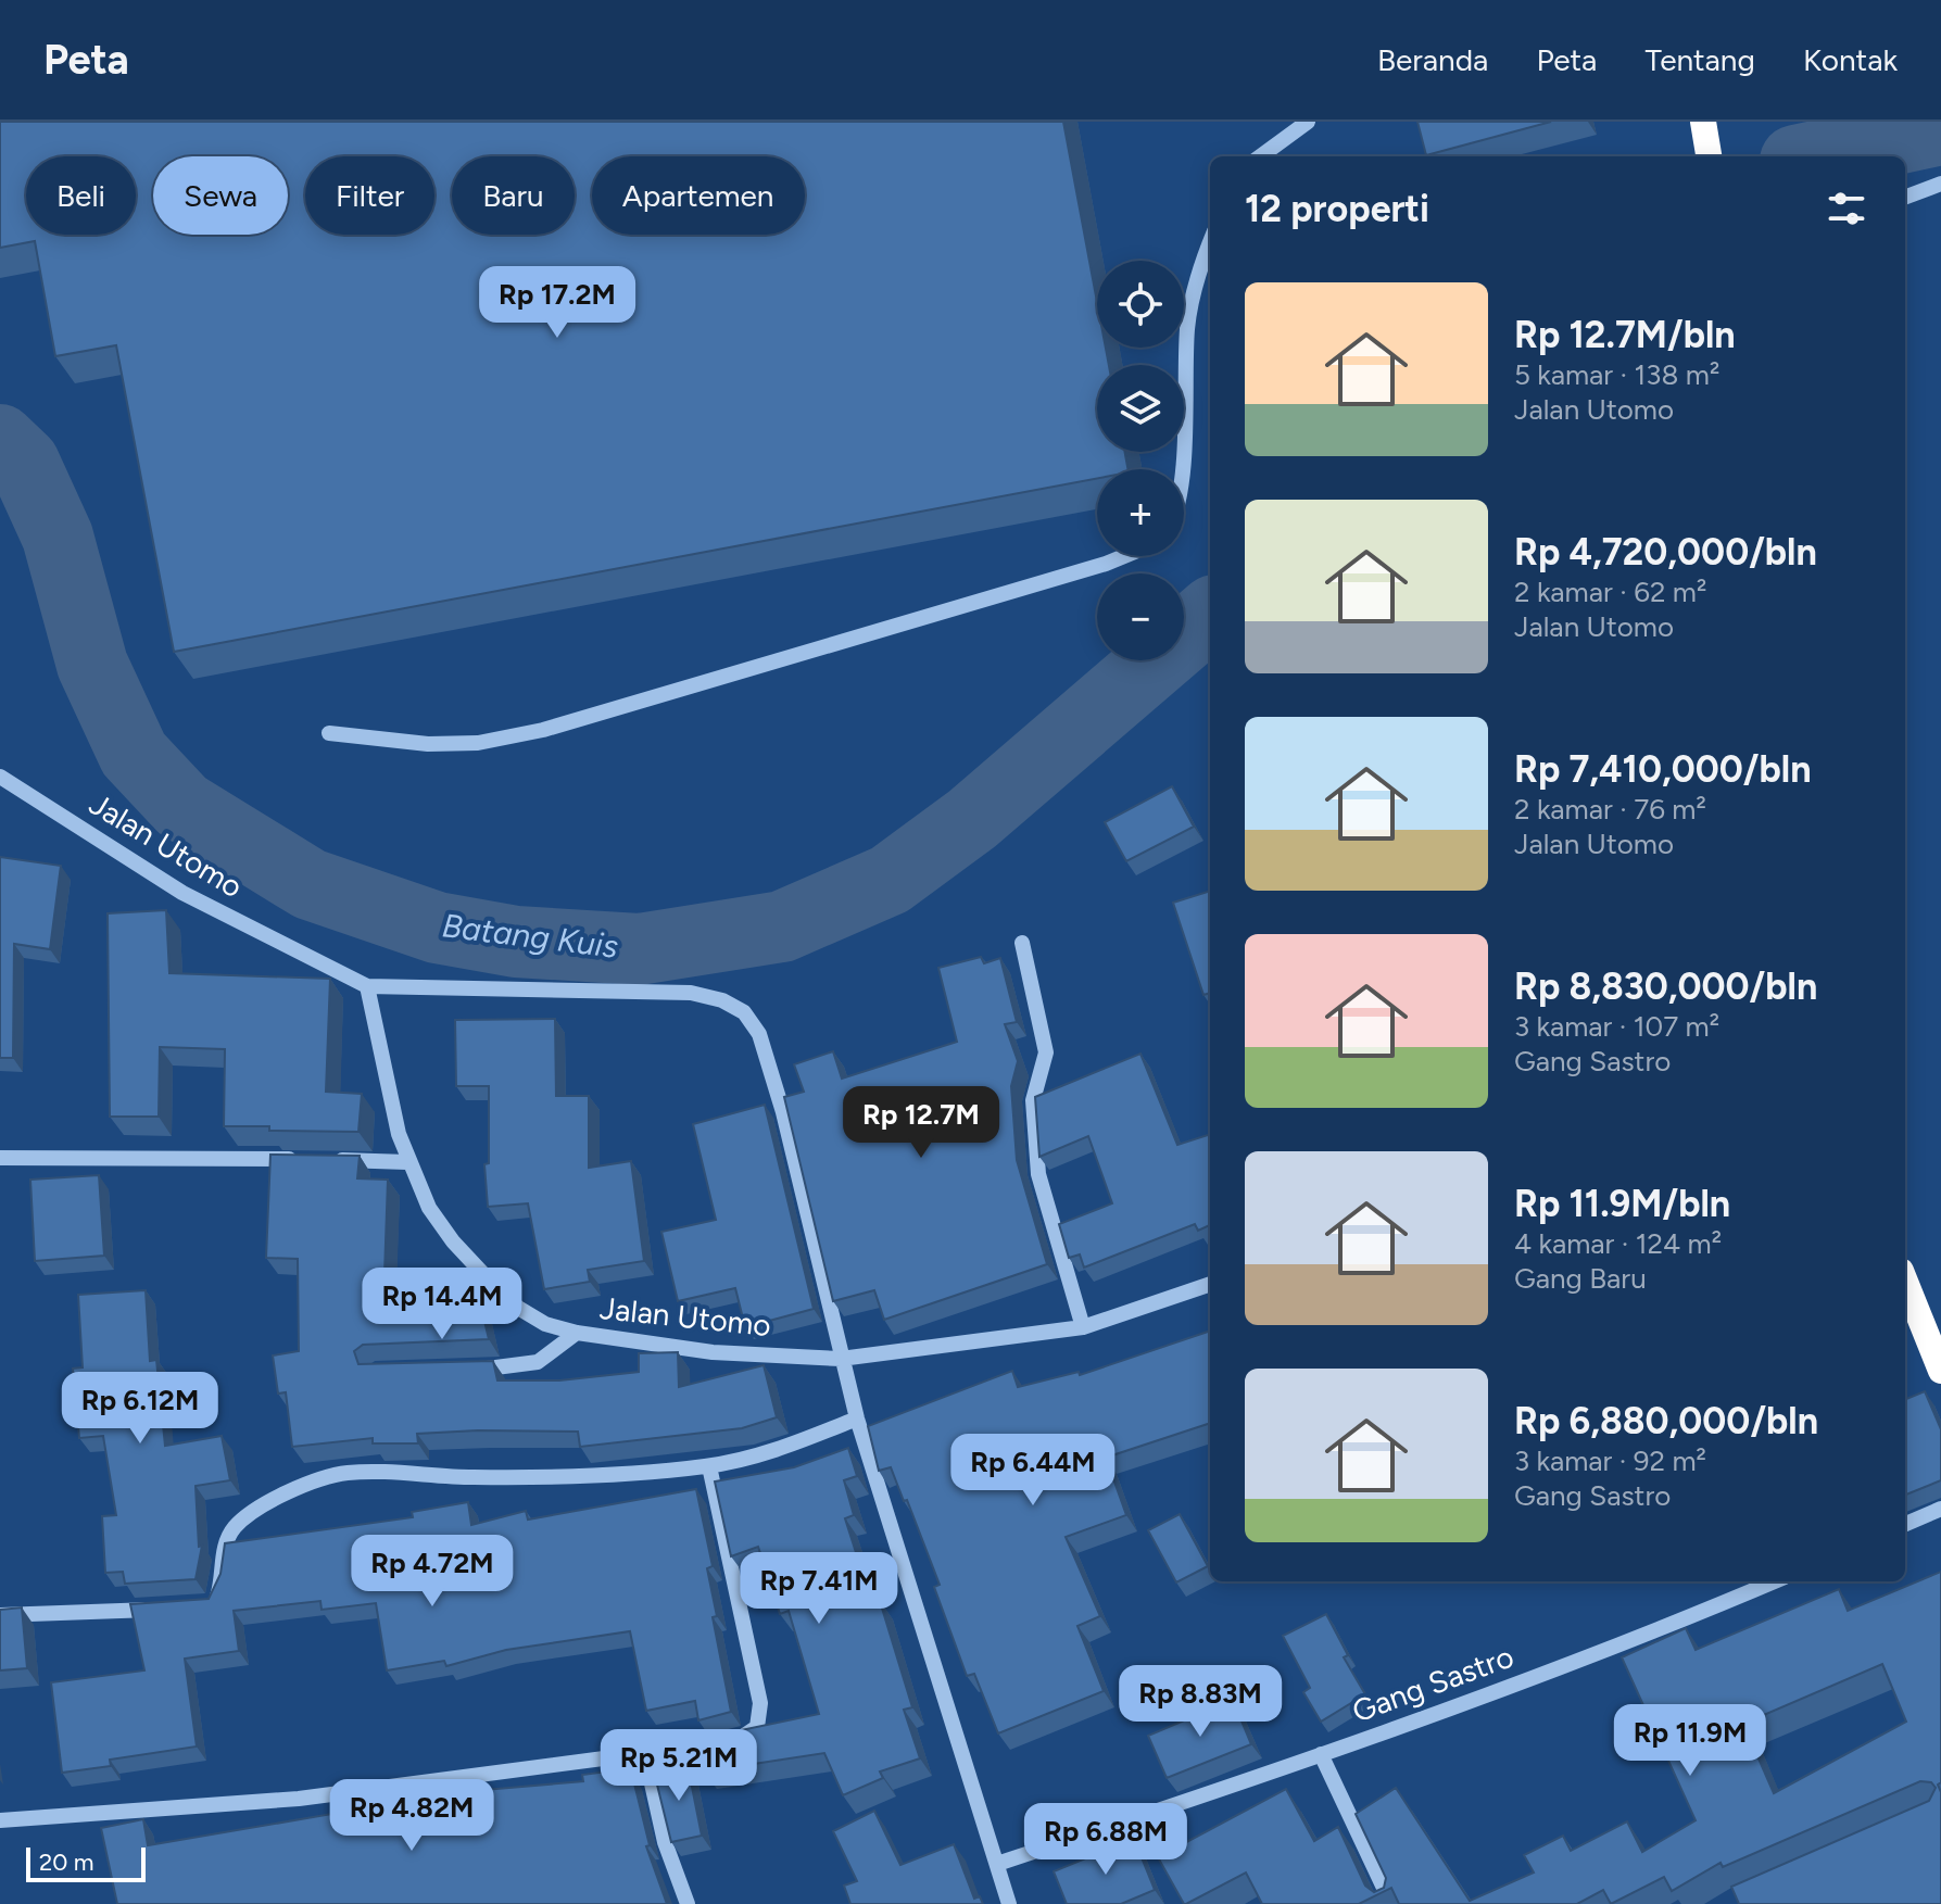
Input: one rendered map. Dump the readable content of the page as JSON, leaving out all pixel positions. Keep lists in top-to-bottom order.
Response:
{
  "streets": {
    "street": ["Jalan Utomo", "Gang Sastro"]
  },
  "water": ["Batang Kuis"],
  "scale_bar": "20 m",
  "page": {
    "header": "Peta",
    "nav": [
      "Beranda",
      "Peta",
      "Tentang",
      "Kontak"
    ],
    "chip": [
      "Beli",
      "Sewa",
      "Filter",
      "Baru",
      "Apartemen"
    ],
    "heading": "12 properti",
    "map_buttons": ["+", "−"],
    "list": [
      {
        "name": "Rp 12.7M/bln",
        "note": "5 kamar · 138 m² · Jalan Utomo"
      },
      {
        "name": "Rp 4,720,000/bln",
        "note": "2 kamar · 62 m² · Jalan Utomo"
      },
      {
        "name": "Rp 7,410,000/bln",
        "note": "2 kamar · 76 m² · Jalan Utomo"
      },
      {
        "name": "Rp 8,830,000/bln",
        "note": "3 kamar · 107 m² · Gang Sastro"
      },
      {
        "name": "Rp 11.9M/bln",
        "note": "4 kamar · 124 m² · Gang Baru"
      },
      {
        "name": "Rp 6,880,000/bln",
        "note": "3 kamar · 92 m² · Gang Sastro"
      }
    ],
    "price": [
      "Rp 17.2M",
      "Rp 12.7M",
      "Rp 14.4M",
      "Rp 6.12M",
      "Rp 6.44M",
      "Rp 4.72M",
      "Rp 7.41M",
      "Rp 8.83M",
      "Rp 11.9M",
      "Rp 5.21M",
      "Rp 4.82M",
      "Rp 6.88M"
    ],
    "scale": "20 m"
  }
}
